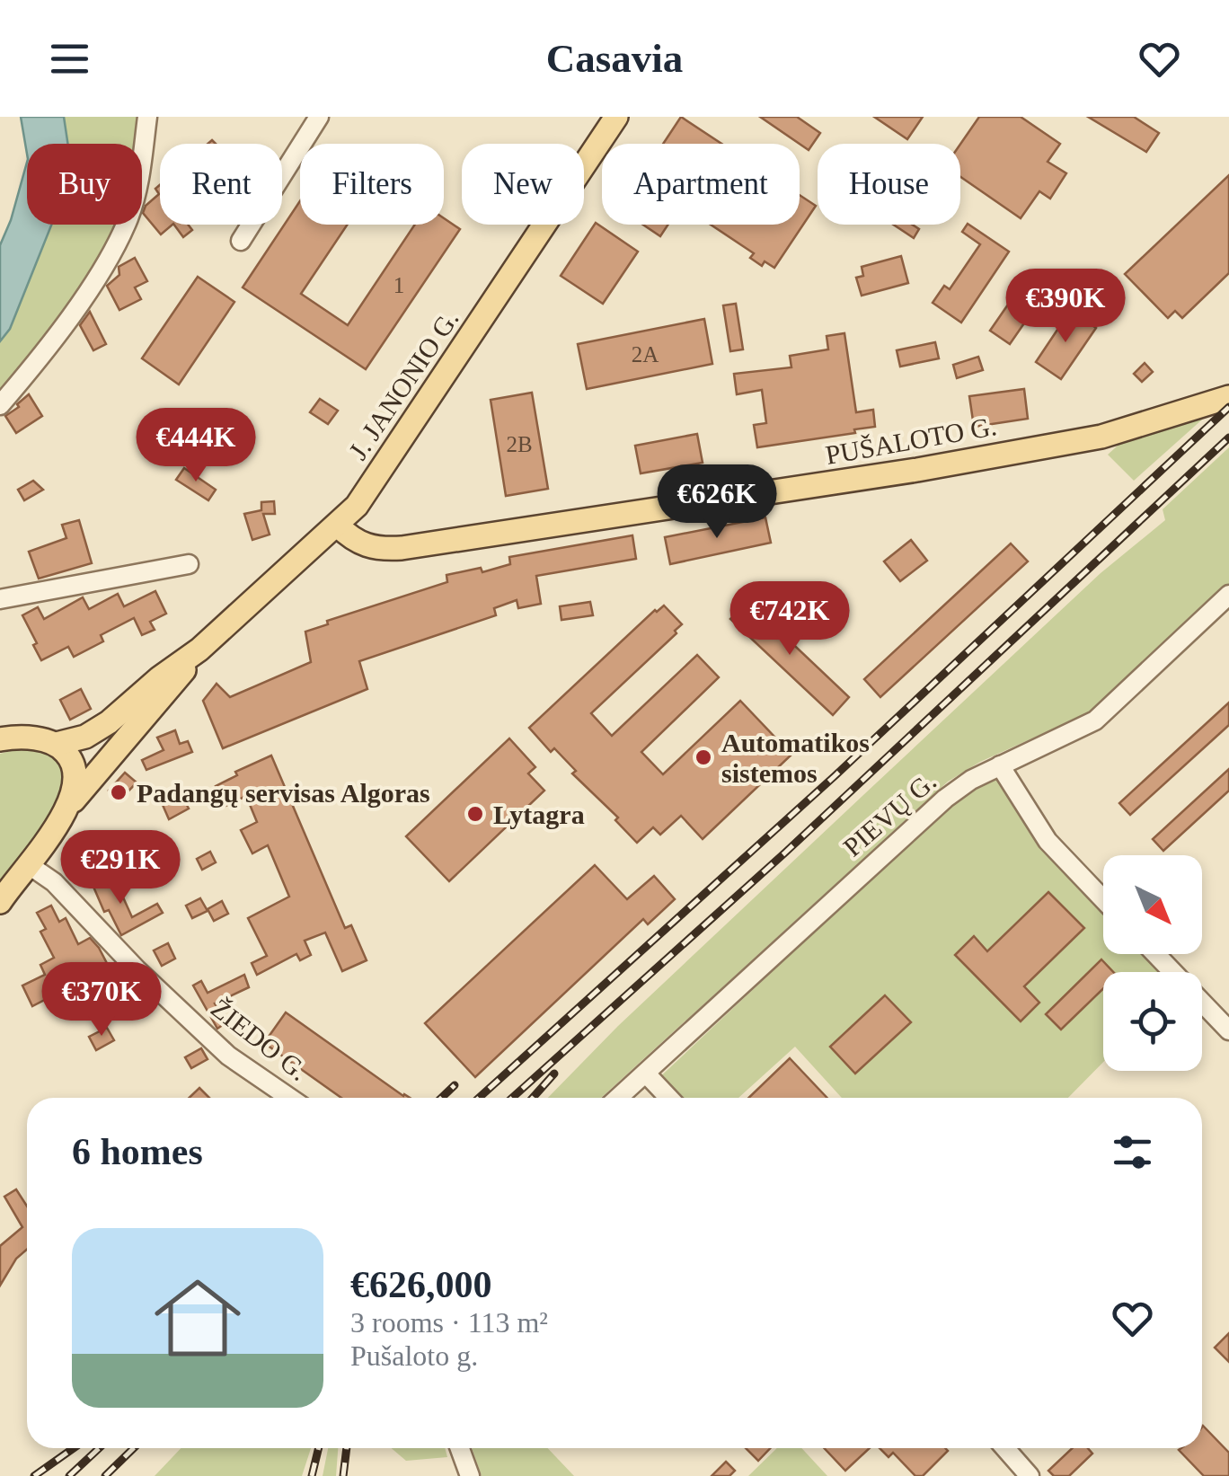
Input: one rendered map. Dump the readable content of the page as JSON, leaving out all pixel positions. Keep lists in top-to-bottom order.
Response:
{
  "streets": {
    "main road": ["J. JANONIO G.", "PUŠALOTO G."],
    "street": ["PIEVŲ G.", "ŽIEDO G."]
  },
  "crossings": [
    ["J. JANONIO G.", "PUŠALOTO G."],
    ["J. JANONIO G.", "ŽIEDO G."]
  ],
  "places": ["Automatikos sistemos", "Padangų servisas Algoras", "Lytagra"],
  "house_numbers": ["1", "2A", "2B"],
  "north": "bottom right",
  "page": {
    "header": "Casavia",
    "chip": [
      "Buy",
      "Rent",
      "Filters",
      "New",
      "Apartment",
      "House"
    ],
    "price": [
      "€390K",
      "€444K",
      "€626K",
      "€742K",
      "€291K",
      "€370K"
    ],
    "heading": "6 homes",
    "list": [
      {
        "name": "€626,000",
        "note": "3 rooms · 113 m² · Pušaloto g."
      }
    ]
  }
}
